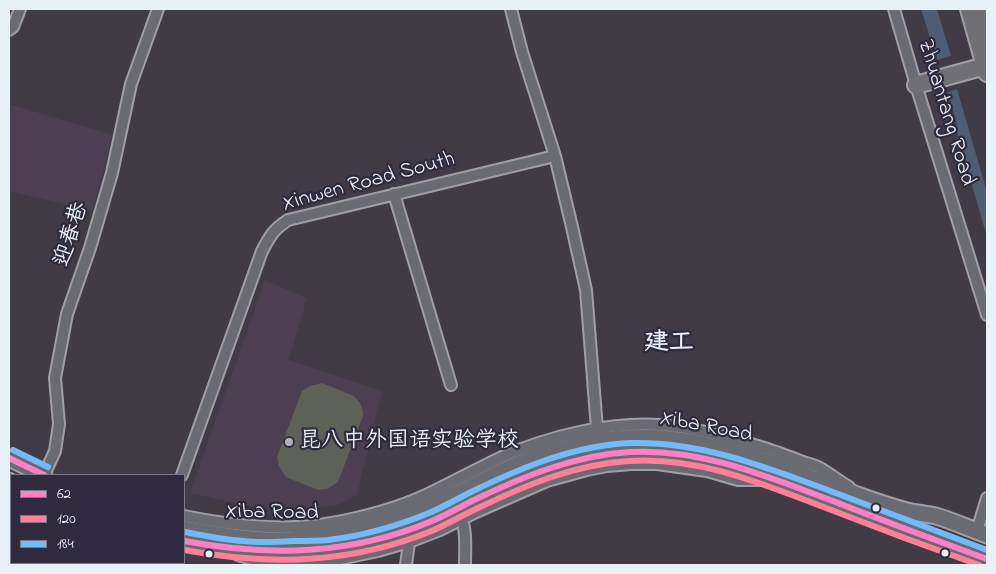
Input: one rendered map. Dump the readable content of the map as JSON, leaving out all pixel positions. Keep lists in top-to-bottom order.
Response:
{
  "streets": {
    "main road": ["Xiba Road"],
    "street": ["Zhuantang Road", "Xinwen Road South", "迎春巷"]
  },
  "districts": ["建工"],
  "places": ["昆八中外国语实验学校"],
  "lines": ["transit line 184", "transit line 62", "transit line 120"],
  "legend": ["62", "120", "184"]
}
